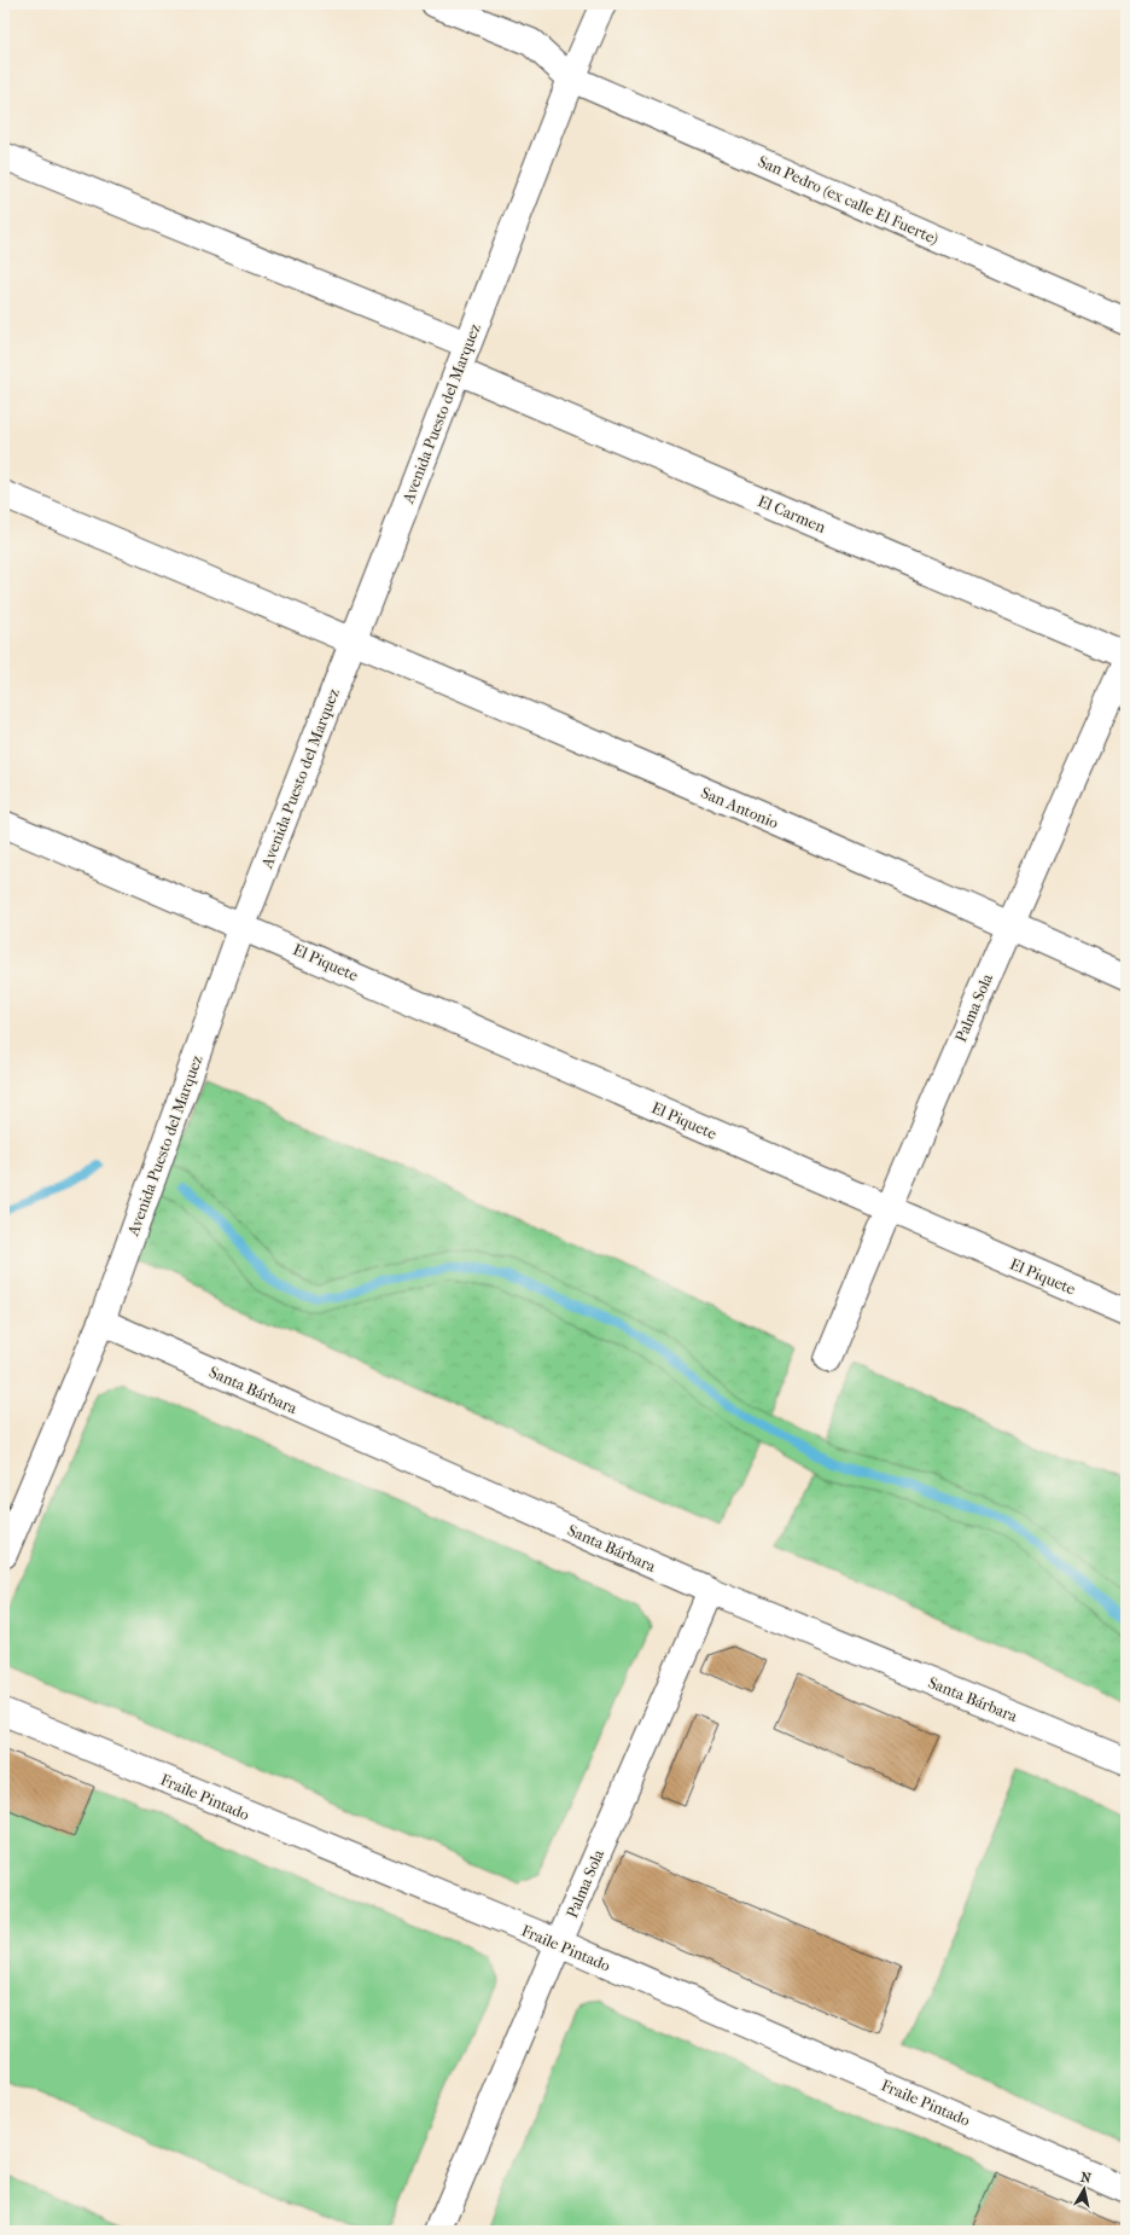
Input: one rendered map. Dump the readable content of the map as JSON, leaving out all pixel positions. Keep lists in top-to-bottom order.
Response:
{
  "streets": {
    "street": [
      "San Pedro (ex calle El Fuerte)",
      "Avenida Puesto del Marquez",
      "El Carmen",
      "San Antonio",
      "El Piquete",
      "Palma Sola",
      "Santa Bárbara",
      "Fraile Pintado"
    ]
  },
  "crossings": [
    ["San Pedro (ex calle El Fuerte)", "Avenida Puesto del Marquez"],
    ["Avenida Puesto del Marquez", "El Carmen"],
    ["Avenida Puesto del Marquez", "San Antonio"],
    ["Avenida Puesto del Marquez", "El Piquete"],
    ["Avenida Puesto del Marquez", "Santa Bárbara"],
    ["El Carmen", "Palma Sola"],
    ["San Antonio", "Palma Sola"],
    ["El Piquete", "Palma Sola"],
    ["Palma Sola", "Santa Bárbara"],
    ["Palma Sola", "Fraile Pintado"]
  ],
  "north": "top"
}
